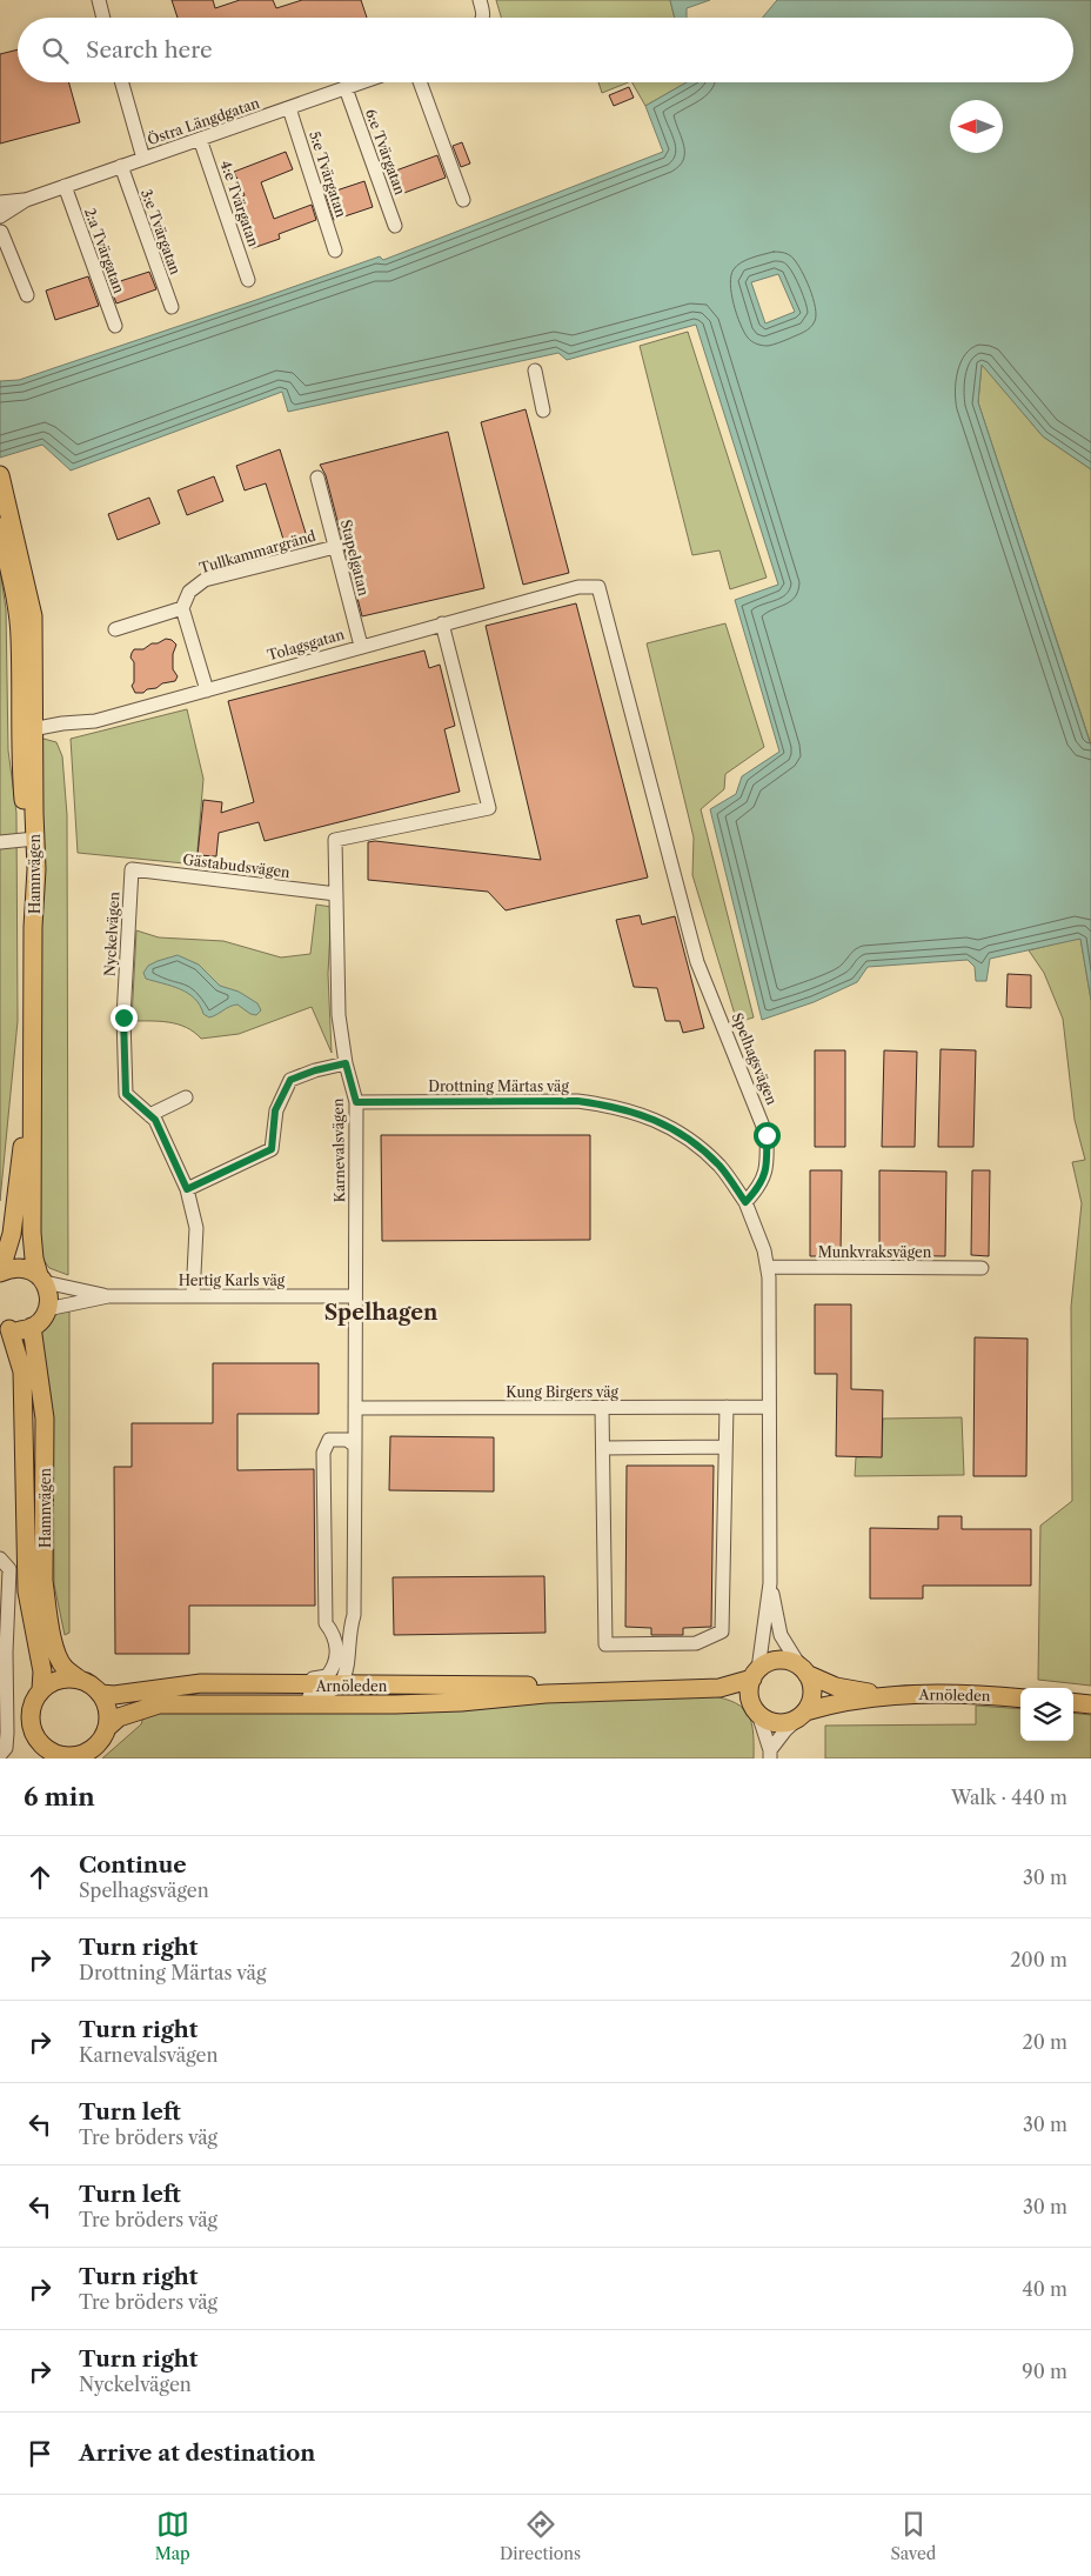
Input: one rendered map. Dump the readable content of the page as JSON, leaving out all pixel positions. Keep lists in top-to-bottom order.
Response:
{
  "streets": {
    "main road": ["Hamnvägen", "Arnöleden"],
    "street": [
      "Östra Längdgatan",
      "6:e Tvärgatan",
      "5:e Tvärgatan",
      "4:e Tvärgatan",
      "3:e Tvärgatan",
      "2:a Tvärgatan",
      "Tullkammargränd",
      "Stapelgatan",
      "Tolagsgatan",
      "Gästabudsvägen",
      "Nyckelvägen",
      "Spelhagsvägen",
      "Drottning Märtas väg",
      "Karnevalsvägen",
      "Munkvraksvägen",
      "Hertig Karls väg",
      "Kung Birgers väg"
    ]
  },
  "crossings": [
    ["Östra Längdgatan", "6:e Tvärgatan"],
    ["Östra Längdgatan", "5:e Tvärgatan"],
    ["Östra Längdgatan", "4:e Tvärgatan"],
    ["Östra Längdgatan", "3:e Tvärgatan"],
    ["Östra Längdgatan", "2:a Tvärgatan"],
    ["Tullkammargränd", "Stapelgatan"],
    ["Stapelgatan", "Tolagsgatan"],
    ["Tolagsgatan", "Hamnvägen"],
    ["Tolagsgatan", "Spelhagsvägen"],
    ["Tolagsgatan", "Karnevalsvägen"],
    ["Gästabudsvägen", "Nyckelvägen"],
    ["Gästabudsvägen", "Karnevalsvägen"],
    ["Hamnvägen", "Hertig Karls väg"],
    ["Hamnvägen", "Arnöleden"],
    ["Nyckelvägen", "Hertig Karls väg"],
    ["Spelhagsvägen", "Drottning Märtas väg"],
    ["Drottning Märtas väg", "Karnevalsvägen"],
    ["Karnevalsvägen", "Hertig Karls väg"],
    ["Karnevalsvägen", "Kung Birgers väg"],
    ["Karnevalsvägen", "Arnöleden"]
  ],
  "districts": ["Spelhagen"],
  "north": "left",
  "page": {
    "search": "Search here",
    "heading": ["6 min", "Walk · 440 m"],
    "list": [
      ["Continue", "Spelhagsvägen", "30 m"],
      ["Turn right", "Drottning Märtas väg", "200 m"],
      ["Turn right", "Karnevalsvägen", "20 m"],
      ["Turn left", "Tre bröders väg", "30 m"],
      ["Turn left", "Tre bröders väg", "30 m"],
      ["Turn right", "Tre bröders väg", "40 m"],
      ["Turn right", "Nyckelvägen", "90 m"],
      "Arrive at destination"
    ],
    "nav": ["Map", "Directions", "Saved"]
  }
}
